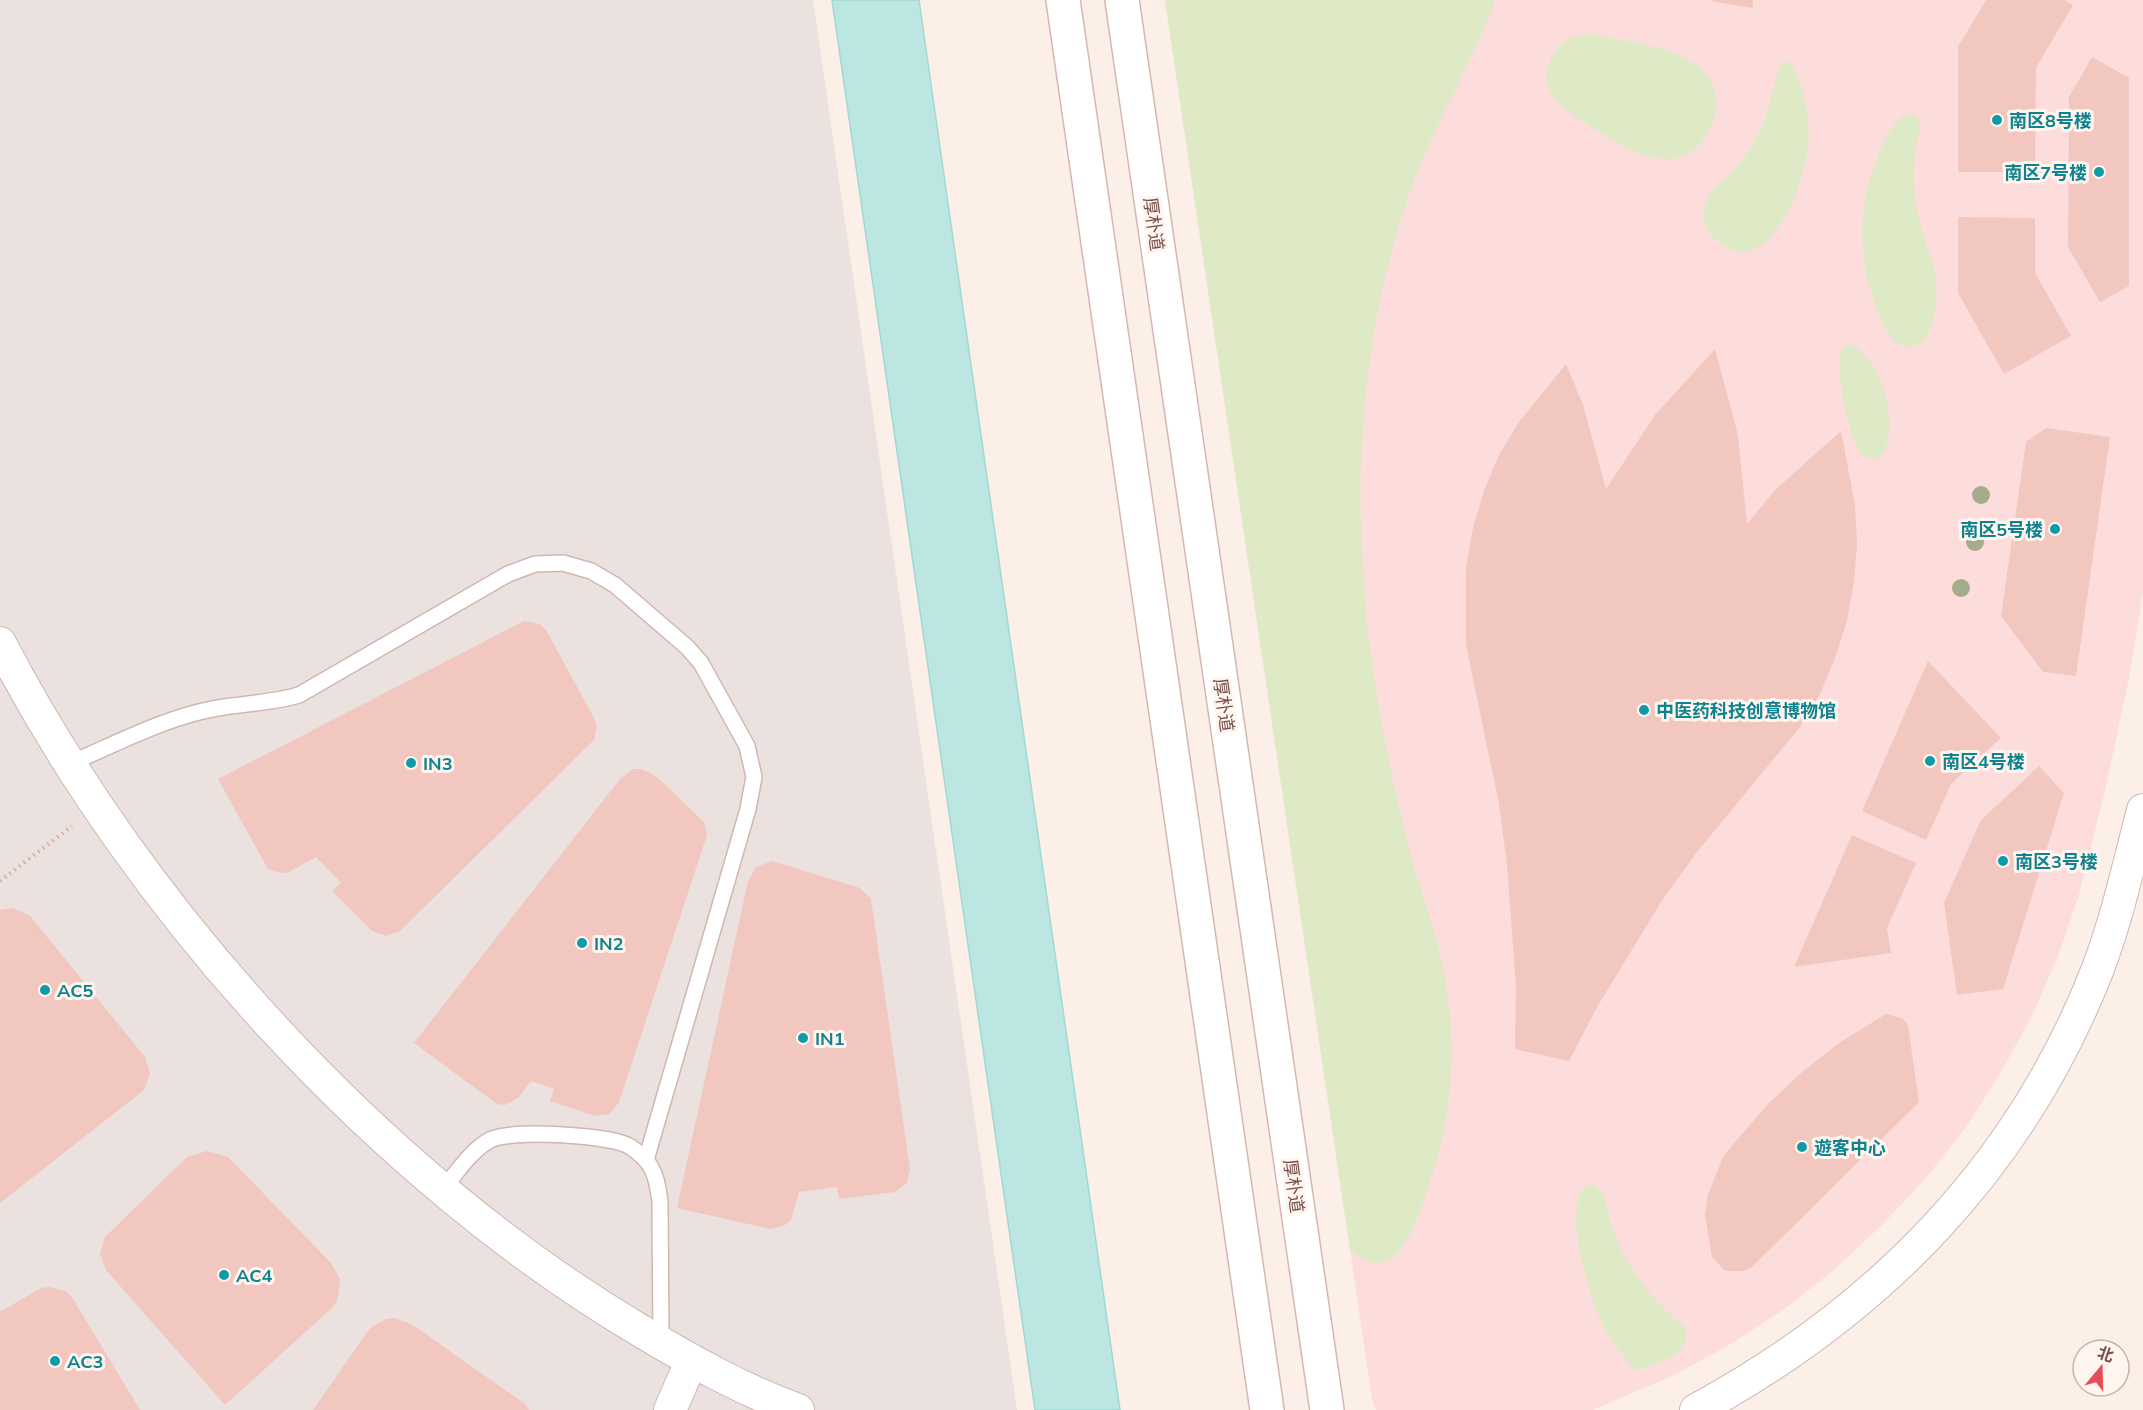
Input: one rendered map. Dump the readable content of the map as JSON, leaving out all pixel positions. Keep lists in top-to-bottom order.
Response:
{
  "streets": {
    "main road": ["厚朴道"]
  },
  "places": [
    "南区8号楼",
    "南区7号楼",
    "南区5号楼",
    "中医药科技创意博物馆",
    "南区4号楼",
    "IN3",
    "南区3号楼",
    "IN2",
    "AC5",
    "IN1",
    "遊客中心",
    "AC4",
    "AC3"
  ],
  "north": "top"
}
